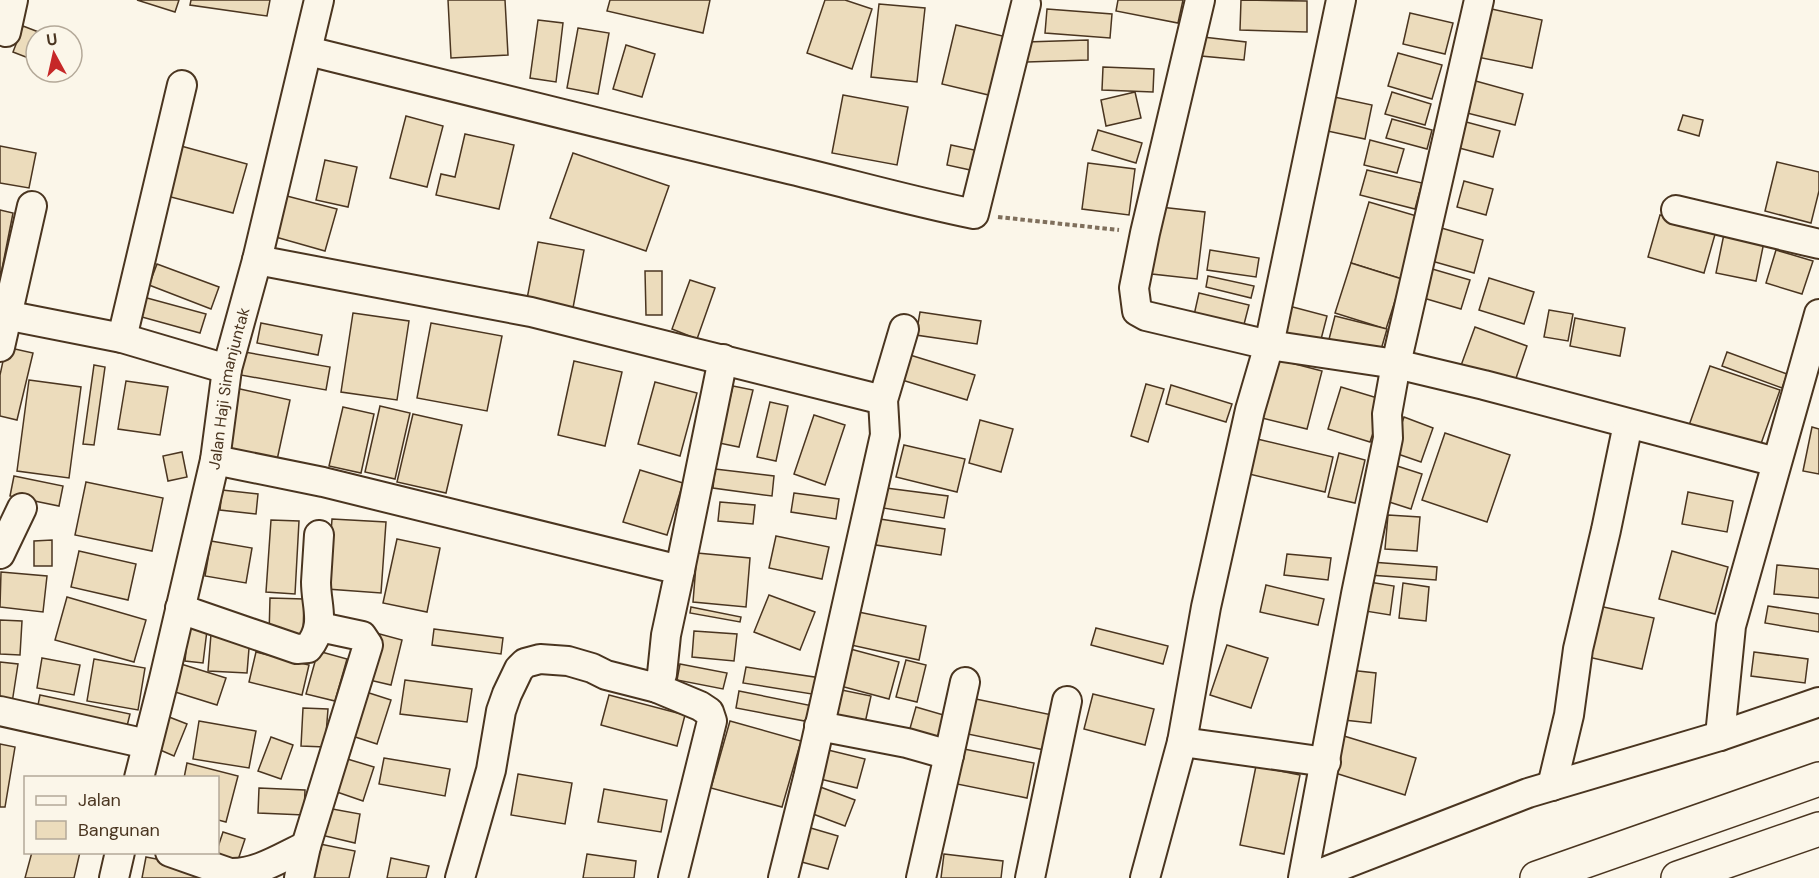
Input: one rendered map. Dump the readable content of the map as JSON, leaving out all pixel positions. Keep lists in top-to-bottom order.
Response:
{
  "streets": {
    "street": ["Jalan Haji Simanjuntak"]
  },
  "legend": ["Jalan", "Bangunan"],
  "north": "top"
}
